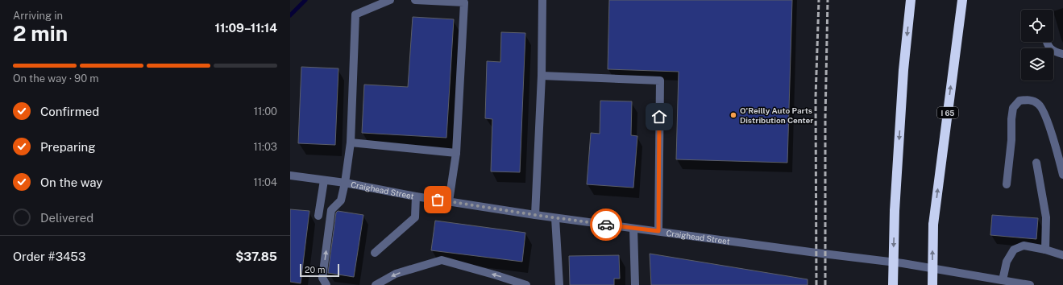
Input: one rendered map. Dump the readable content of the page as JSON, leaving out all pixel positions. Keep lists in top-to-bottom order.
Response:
{
  "streets": {
    "highway": ["I 65"],
    "street": ["Craighead Street"]
  },
  "places": ["O'Reilly Auto Parts Distribution Center"],
  "scale_bar": "20 m",
  "page": {
    "heading": ["2 min", "Arriving in", "11:09–11:14"],
    "panel": ["Order #3453", "$37.85"],
    "bar": "On the way · 90 m",
    "list": [
      ["Confirmed", "11:00"],
      ["Preparing", "11:03"],
      ["On the way", "11:04"],
      "Delivered"
    ],
    "scale": "20 m"
  }
}
